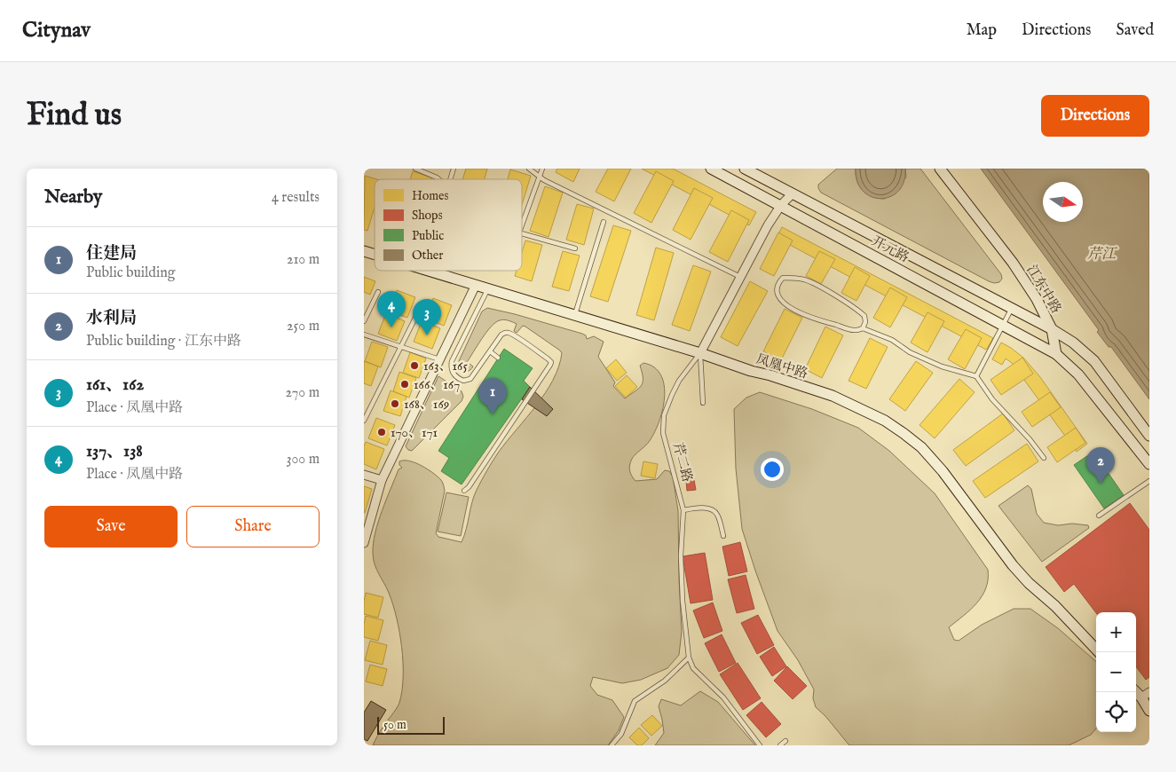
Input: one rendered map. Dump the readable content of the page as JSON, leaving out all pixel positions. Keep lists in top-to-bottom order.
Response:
{
  "streets": {
    "street": [
      "开元路",
      "江东中路",
      "凤凰中路",
      "芹二路"
    ]
  },
  "crossings": [
    ["开元路", "江东中路"],
    ["开元路", "芹二路"],
    ["凤凰中路", "芹二路"]
  ],
  "water": ["芹江"],
  "places": [
    "163、165",
    "166、167",
    "168、169",
    "170、171"
  ],
  "legend": [
    "Homes",
    "Shops",
    "Public",
    "Other"
  ],
  "scale_bar": "50 m",
  "north": "right",
  "page": {
    "header": "Citynav",
    "nav": ["Map", "Directions", "Saved"],
    "buttons": [
      "Directions",
      ["Save", "Share"]
    ],
    "title": "Find us",
    "heading": ["Nearby", "4 results"],
    "list": [
      {
        "mark": "1",
        "name": "住建局",
        "note": "Public building",
        "value": "210 m"
      },
      {
        "mark": "2",
        "name": "水利局",
        "note": "Public building · 江东中路",
        "value": "250 m"
      },
      {
        "mark": "3",
        "name": "161、162",
        "note": "Place · 凤凰中路",
        "value": "270 m"
      },
      {
        "mark": "4",
        "name": "137、138",
        "note": "Place · 凤凰中路",
        "value": "300 m"
      }
    ],
    "pins": [
      "4",
      "3",
      "1",
      "2"
    ],
    "map_buttons": ["+", "−"],
    "scale": "50 m"
  }
}
